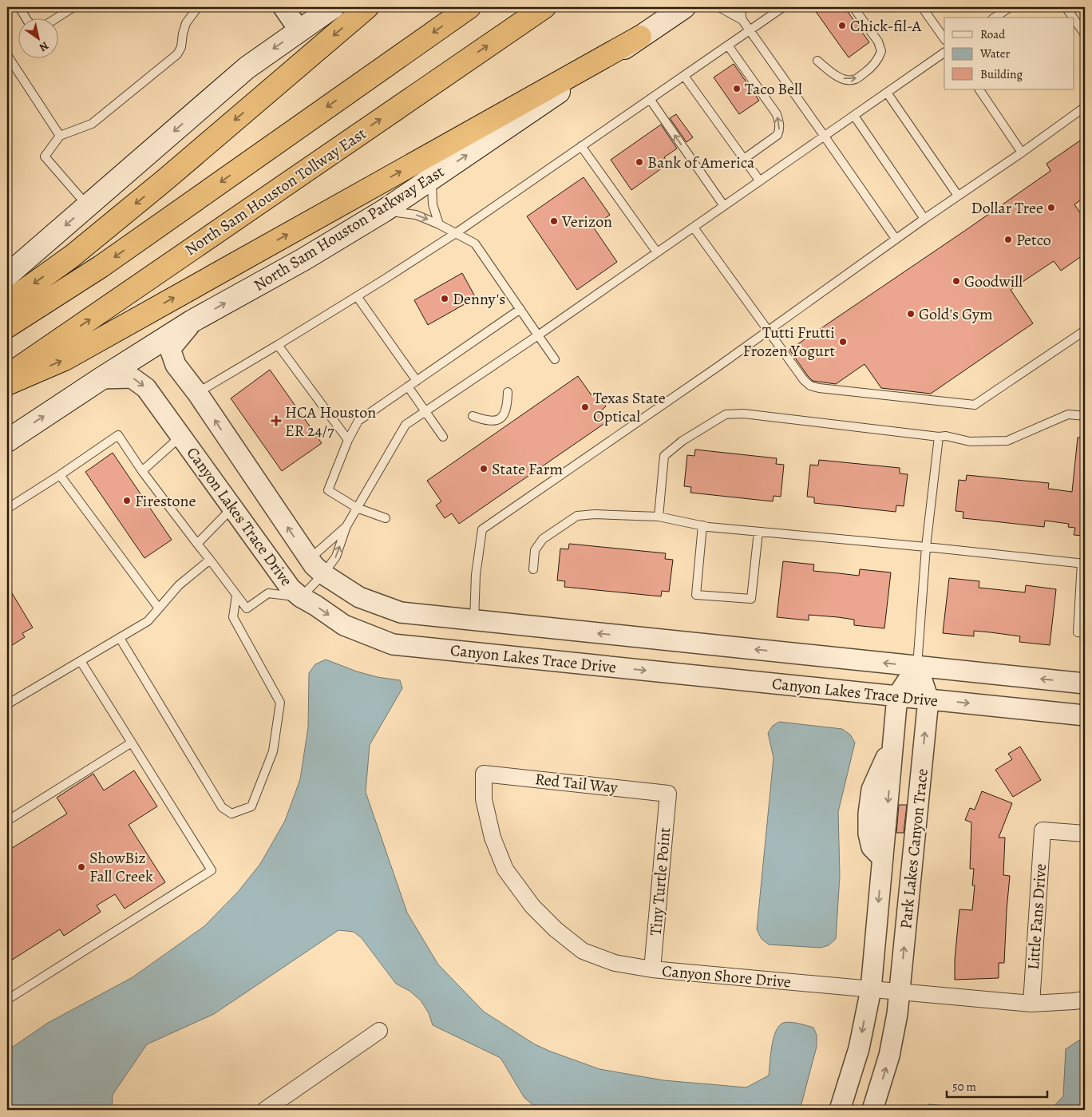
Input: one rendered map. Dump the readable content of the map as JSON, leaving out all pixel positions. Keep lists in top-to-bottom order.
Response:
{
  "streets": {
    "highway": ["North Sam Houston Tollway East"],
    "main road": ["North Sam Houston Parkway East"],
    "street": [
      "Canyon Lakes Trace Drive",
      "Red Tail Way",
      "Park Lakes Canyon Trace",
      "Tiny Turtle Point",
      "Little Fans Drive",
      "Canyon Shore Drive"
    ]
  },
  "crossings": [
    ["North Sam Houston Parkway East", "Canyon Lakes Trace Drive"],
    ["Canyon Lakes Trace Drive", "Park Lakes Canyon Trace"],
    ["Red Tail Way", "Tiny Turtle Point"],
    ["Red Tail Way", "Canyon Shore Drive"],
    ["Park Lakes Canyon Trace", "Canyon Shore Drive"],
    ["Tiny Turtle Point", "Canyon Shore Drive"],
    ["Little Fans Drive", "Canyon Shore Drive"]
  ],
  "places": {
    "other": [
      "Chick-fil-A",
      "Taco Bell",
      "Bank of America",
      "Dollar Tree",
      "Verizon",
      "Petco",
      "Goodwill",
      "Denny's",
      "Gold's Gym",
      "Tutti Frutti Frozen Yogurt",
      "Texas State Optical",
      "State Farm",
      "Firestone",
      "ShowBiz Fall Creek"
    ],
    "health": ["HCA Houston ER 24/7"]
  },
  "legend": ["Road", "Water", "Building"],
  "scale_bar": "50 m",
  "north": "bottom right"
}
